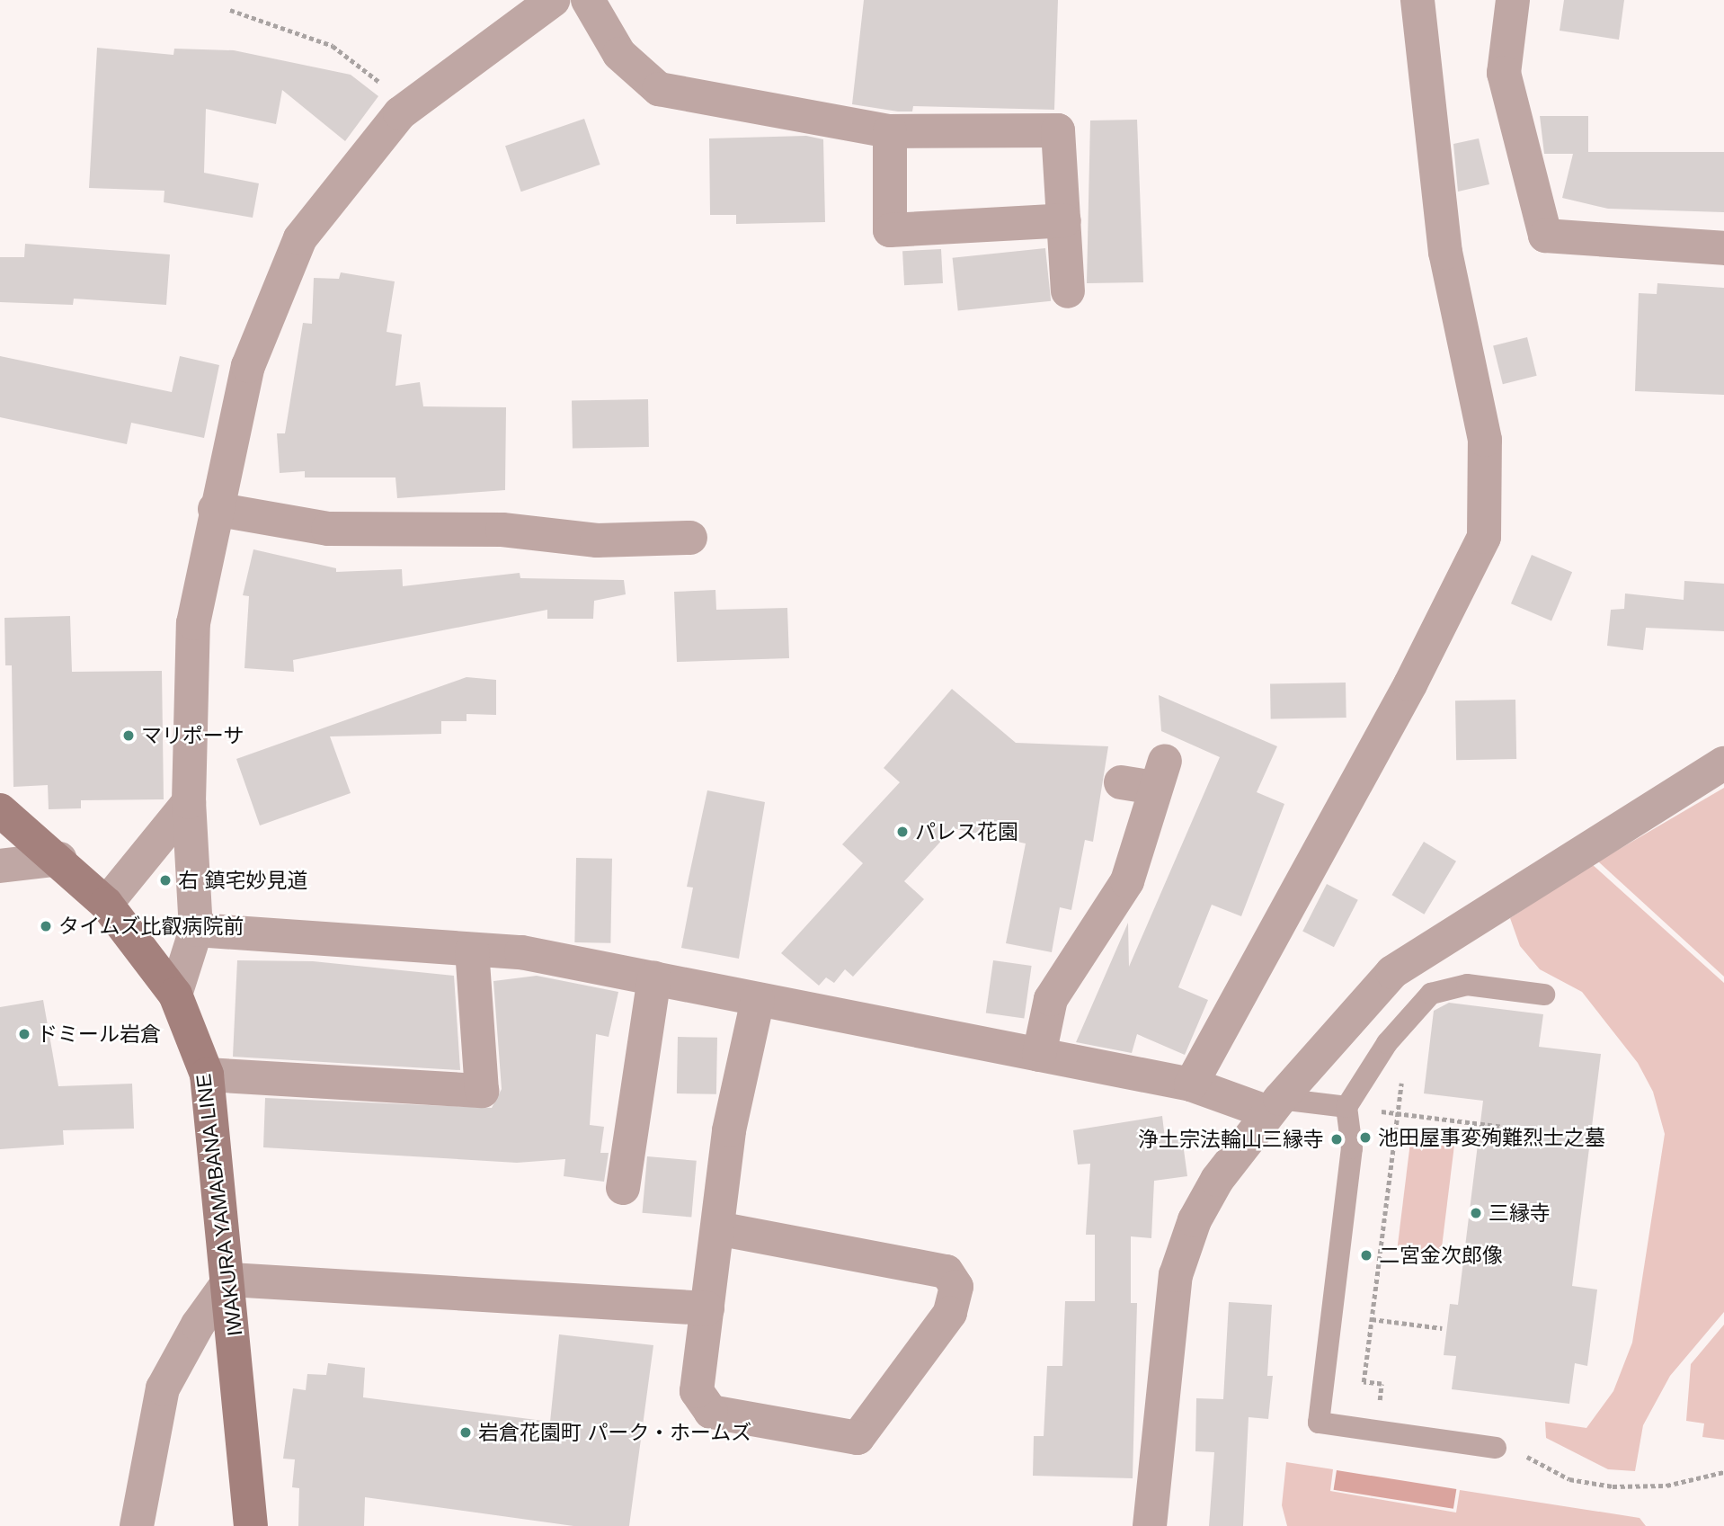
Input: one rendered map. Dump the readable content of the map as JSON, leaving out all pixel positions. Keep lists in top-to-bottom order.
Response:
{
  "streets": {
    "main road": ["IWAKURA YAMABANA LINE"]
  },
  "places": [
    "マリポーサ",
    "パレス花園",
    "右 鎮宅妙見道",
    "タイムズ比叡病院前",
    "ドミール岩倉",
    "池田屋事変殉難烈士之墓",
    "浄土宗法輪山三縁寺",
    "三縁寺",
    "二宮金次郎像",
    "岩倉花園町 パーク・ホームズ"
  ]
}
